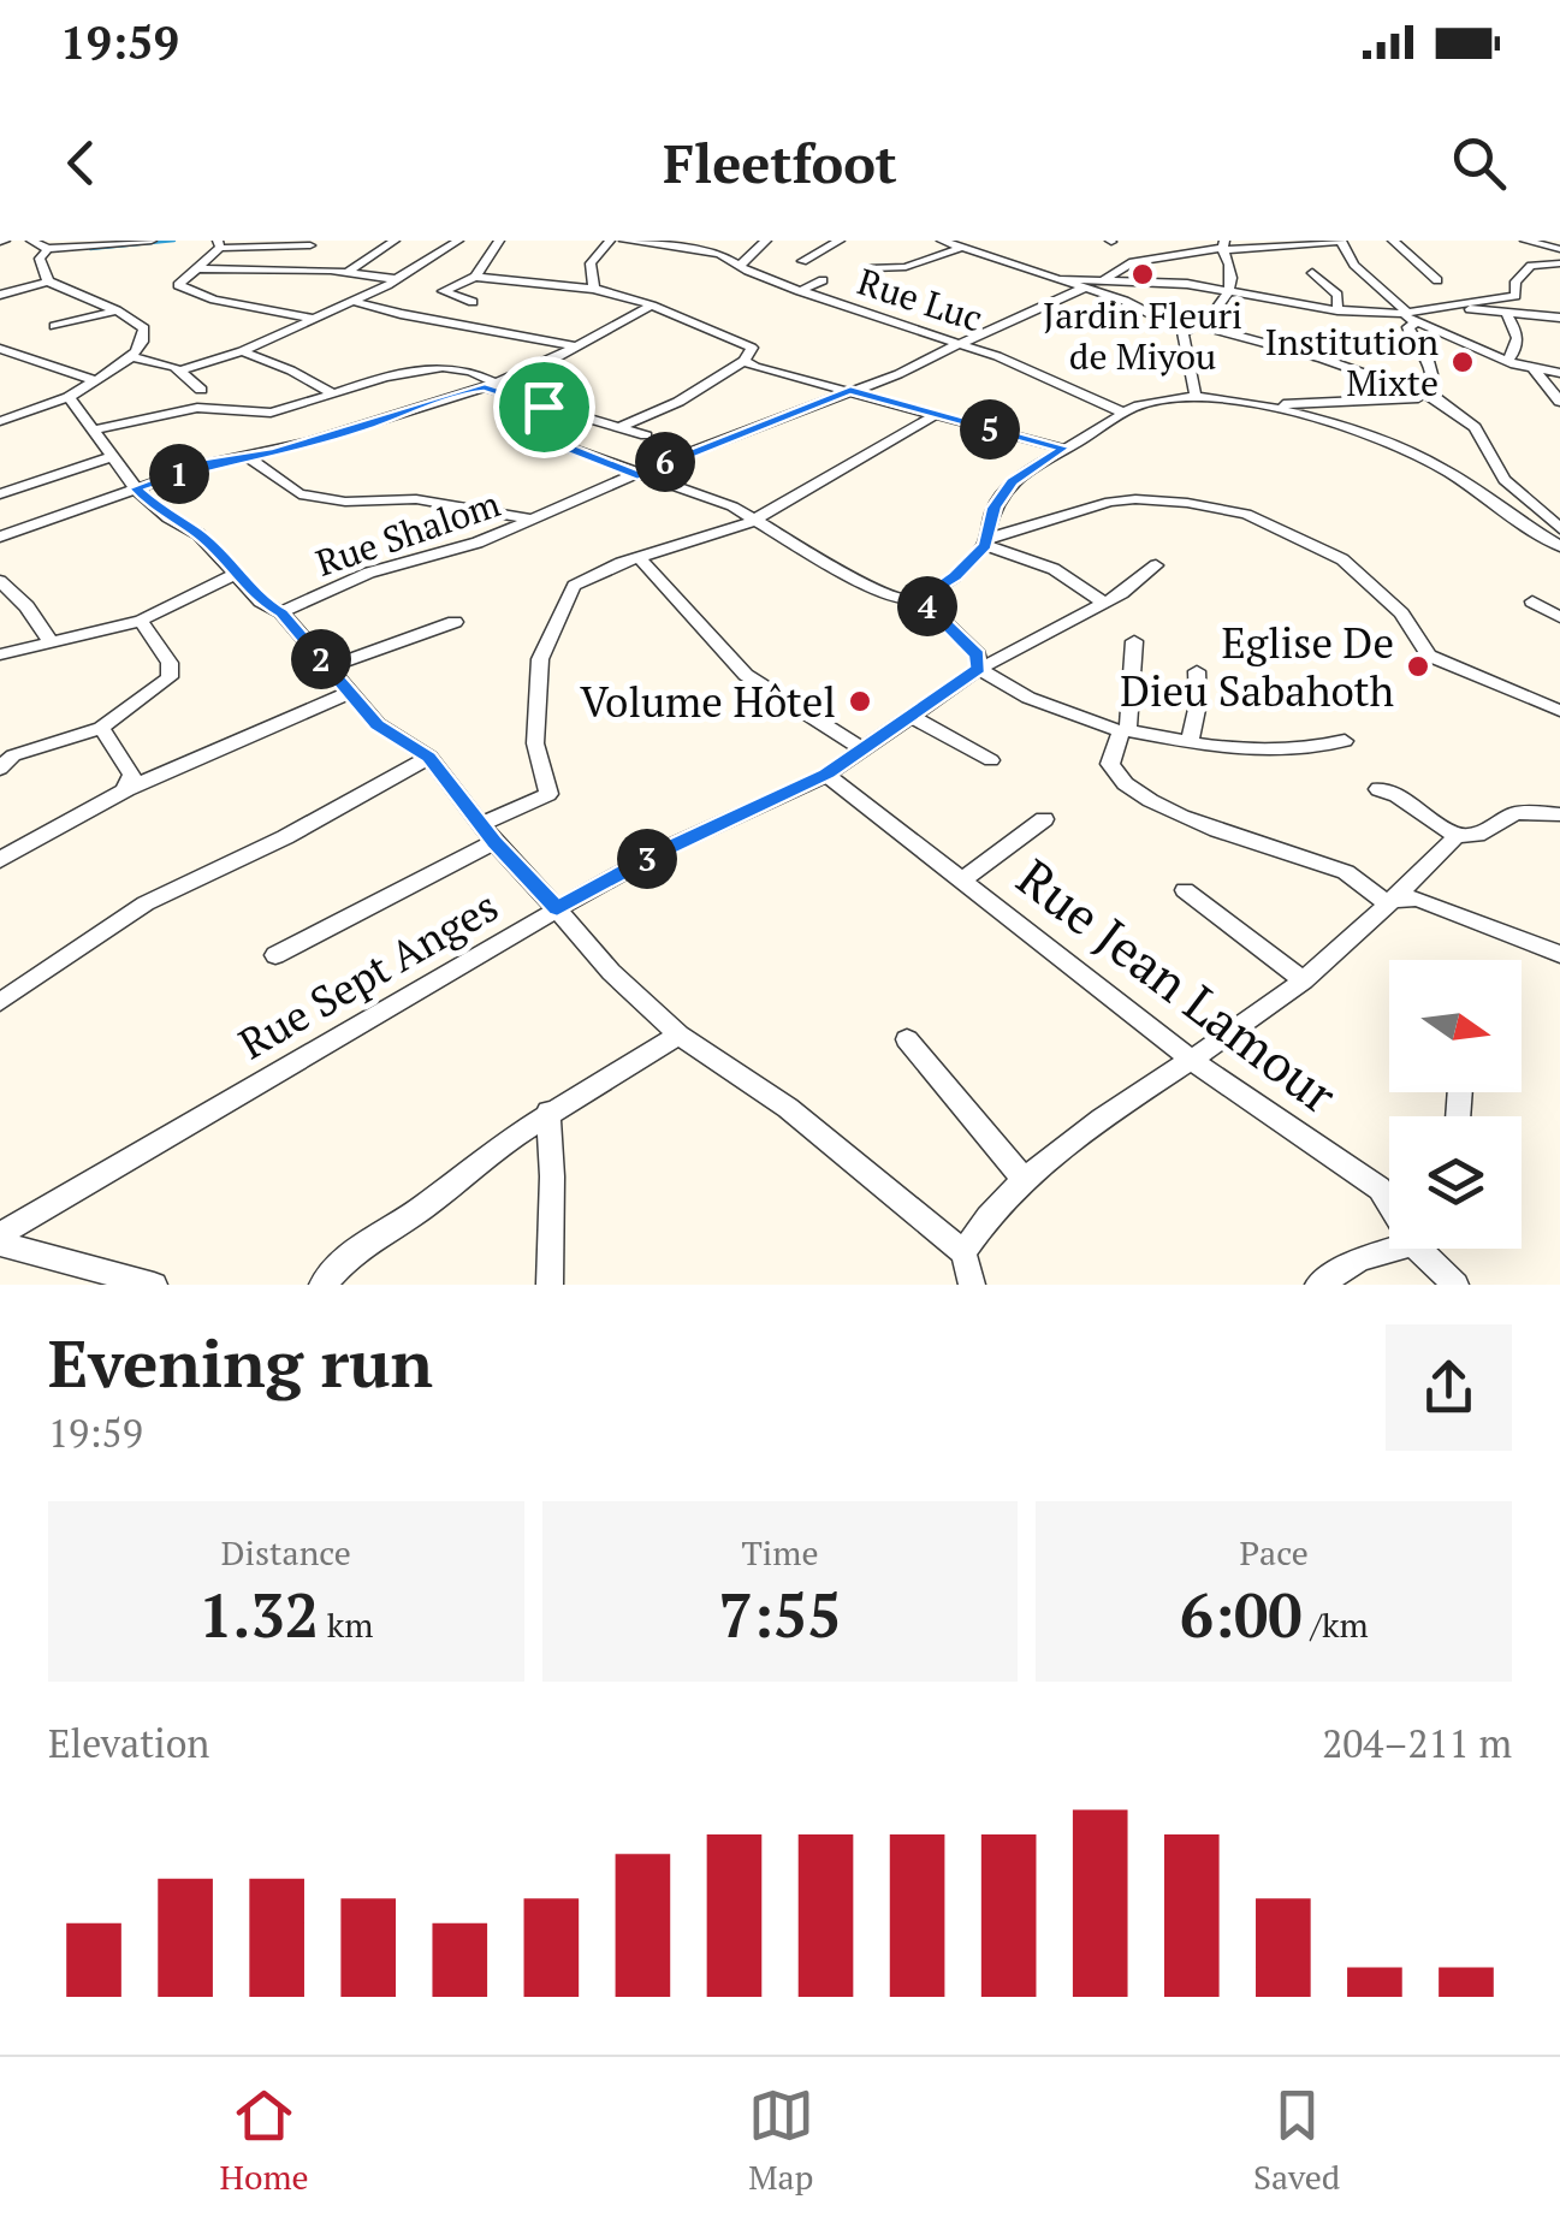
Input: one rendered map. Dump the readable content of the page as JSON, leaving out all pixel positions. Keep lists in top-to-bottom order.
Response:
{
  "streets": {
    "street": [
      "Rue Luc",
      "Rue Shalom",
      "Rue Sept Anges",
      "Rue Jean Lamour"
    ]
  },
  "crossings": [
    ["Rue Luc", "Rue Shalom"],
    ["Rue Shalom", "Rue Sept Anges"]
  ],
  "places": [
    "Jardin Fleuri de Miyou",
    "Institution Mixte",
    "Eglise De Dieu Sabahoth",
    "Volume Hôtel"
  ],
  "north": "right",
  "page": {
    "status": "19:59",
    "header": "Fleetfoot",
    "pins": [
      "5",
      "6",
      "1",
      "4",
      "2",
      "3"
    ],
    "heading": ["Evening run", "19:59"],
    "stats": [
      ["Distance", "1.32 km"],
      ["Time", "7:55"],
      ["Pace", "6:00 /km"]
    ],
    "chart": ["Elevation", "204–211 m"],
    "tabs": ["Home", "Map", "Saved"]
  }
}
